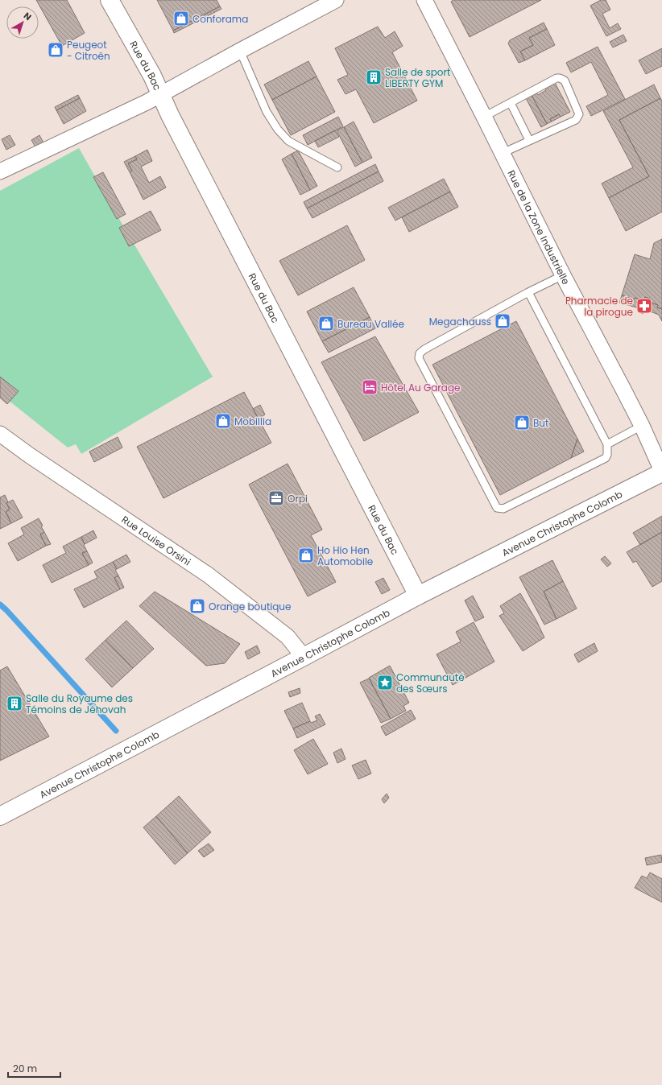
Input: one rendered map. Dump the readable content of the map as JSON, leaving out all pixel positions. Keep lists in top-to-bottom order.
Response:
{
  "streets": {
    "street": [
      "Rue du Bac",
      "Rue de la Zone Industrielle",
      "Avenue Christophe Colomb",
      "Rue Louise Orsini"
    ]
  },
  "crossings": [
    ["Rue du Bac", "Avenue Christophe Colomb"],
    ["Rue de la Zone Industrielle", "Avenue Christophe Colomb"],
    ["Avenue Christophe Colomb", "Rue Louise Orsini"]
  ],
  "places": {
    "shop": [
      "Conforama",
      "Peugeot - Citroën",
      "Megachauss",
      "Bureau Vallée",
      "Mobillia",
      "But",
      "Ho Hio Hen Automobile",
      "Orange boutique"
    ],
    "building": ["Salle de sport LIBERTY GYM", "Salle du Royaume des Témoins de Jéhovah"],
    "pharmacy": ["Pharmacie de la pirogue"],
    "hotel": ["Hôtel Au Garage"],
    "office": ["Orpi"],
    "place": ["Communauté des Sœurs"]
  },
  "scale_bar": "20 m",
  "north": "top right"
}
